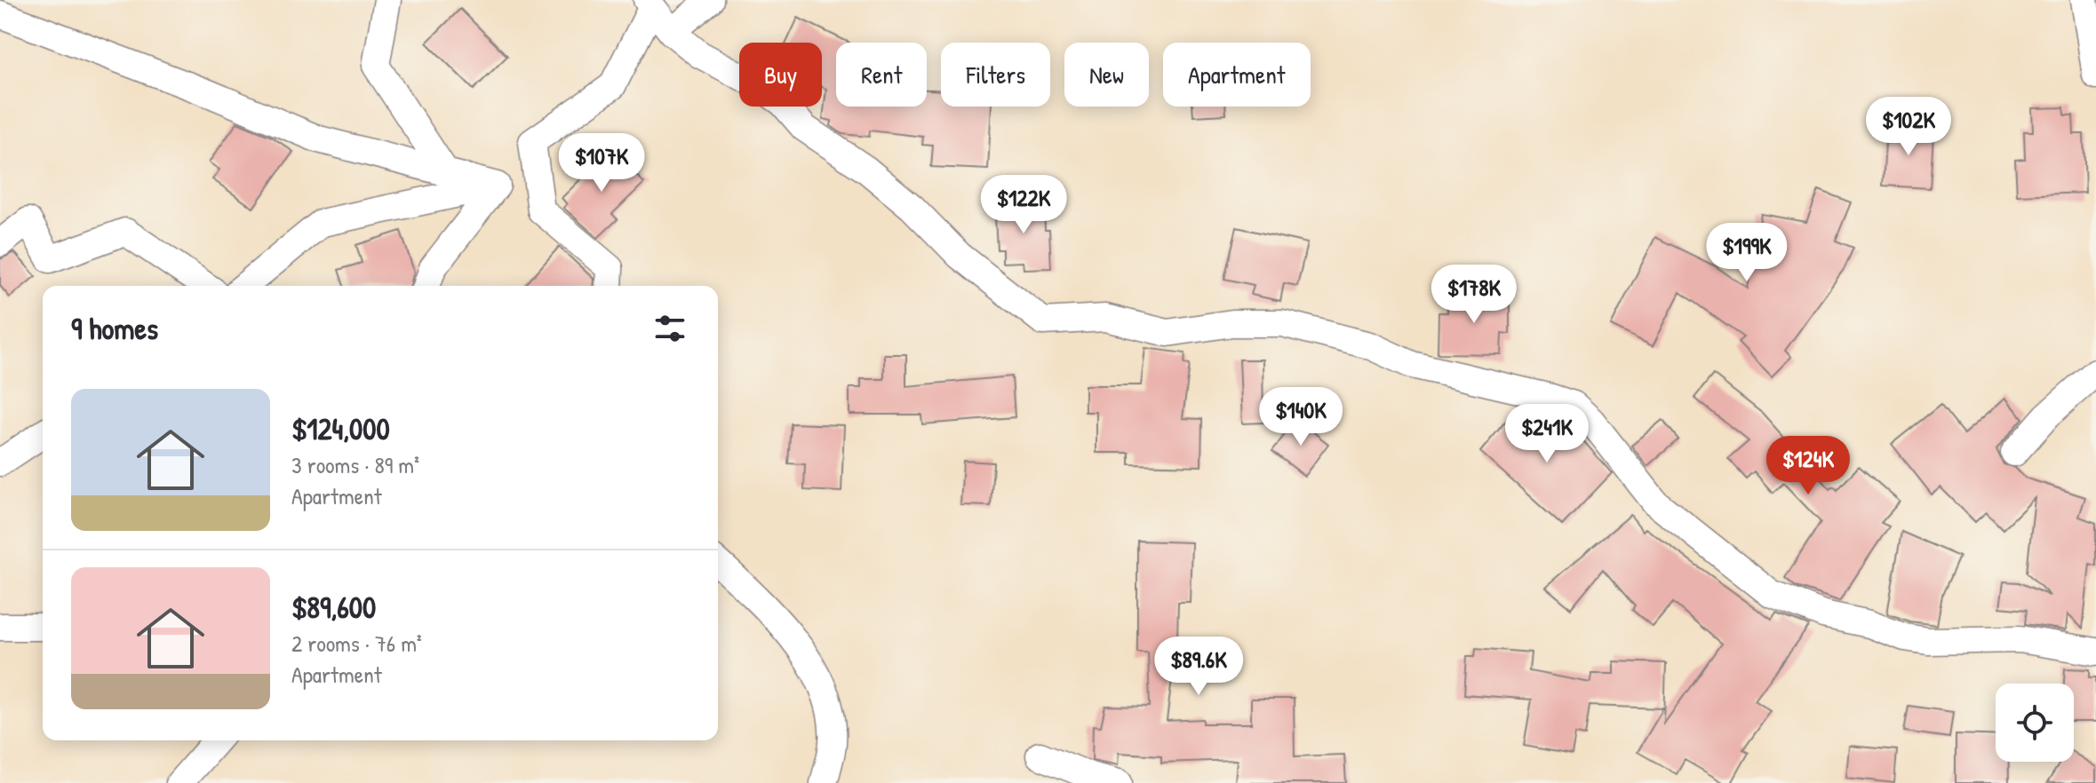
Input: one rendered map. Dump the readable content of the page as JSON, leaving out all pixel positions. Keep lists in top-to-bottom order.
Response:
{
  "page": {
    "chip": [
      "Buy",
      "Rent",
      "Filters",
      "New",
      "Apartment"
    ],
    "price": [
      "$102K",
      "$107K",
      "$122K",
      "$199K",
      "$178K",
      "$140K",
      "$241K",
      "$124K",
      "$89.6K"
    ],
    "heading": "9 homes",
    "list": [
      {
        "name": "$124,000",
        "note": "3 rooms · 89 m² · Apartment"
      },
      {
        "name": "$89,600",
        "note": "2 rooms · 76 m² · Apartment"
      }
    ]
  }
}
